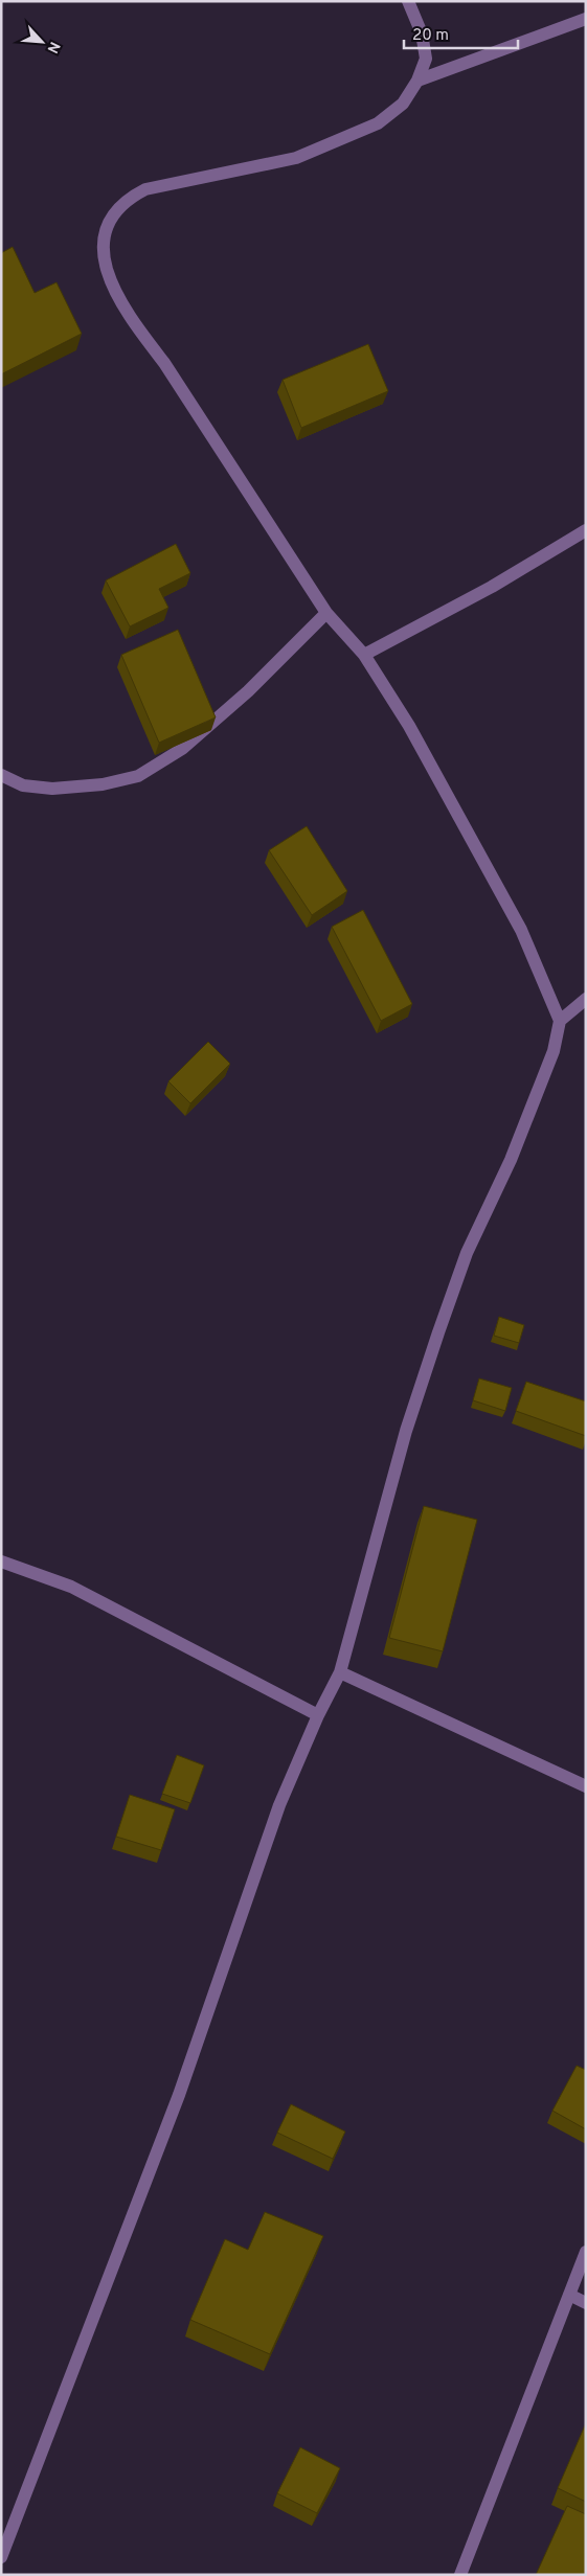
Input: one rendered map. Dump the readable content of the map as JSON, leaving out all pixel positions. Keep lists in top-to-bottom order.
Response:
{
  "scale_bar": "20 m",
  "north": "bottom right"
}
